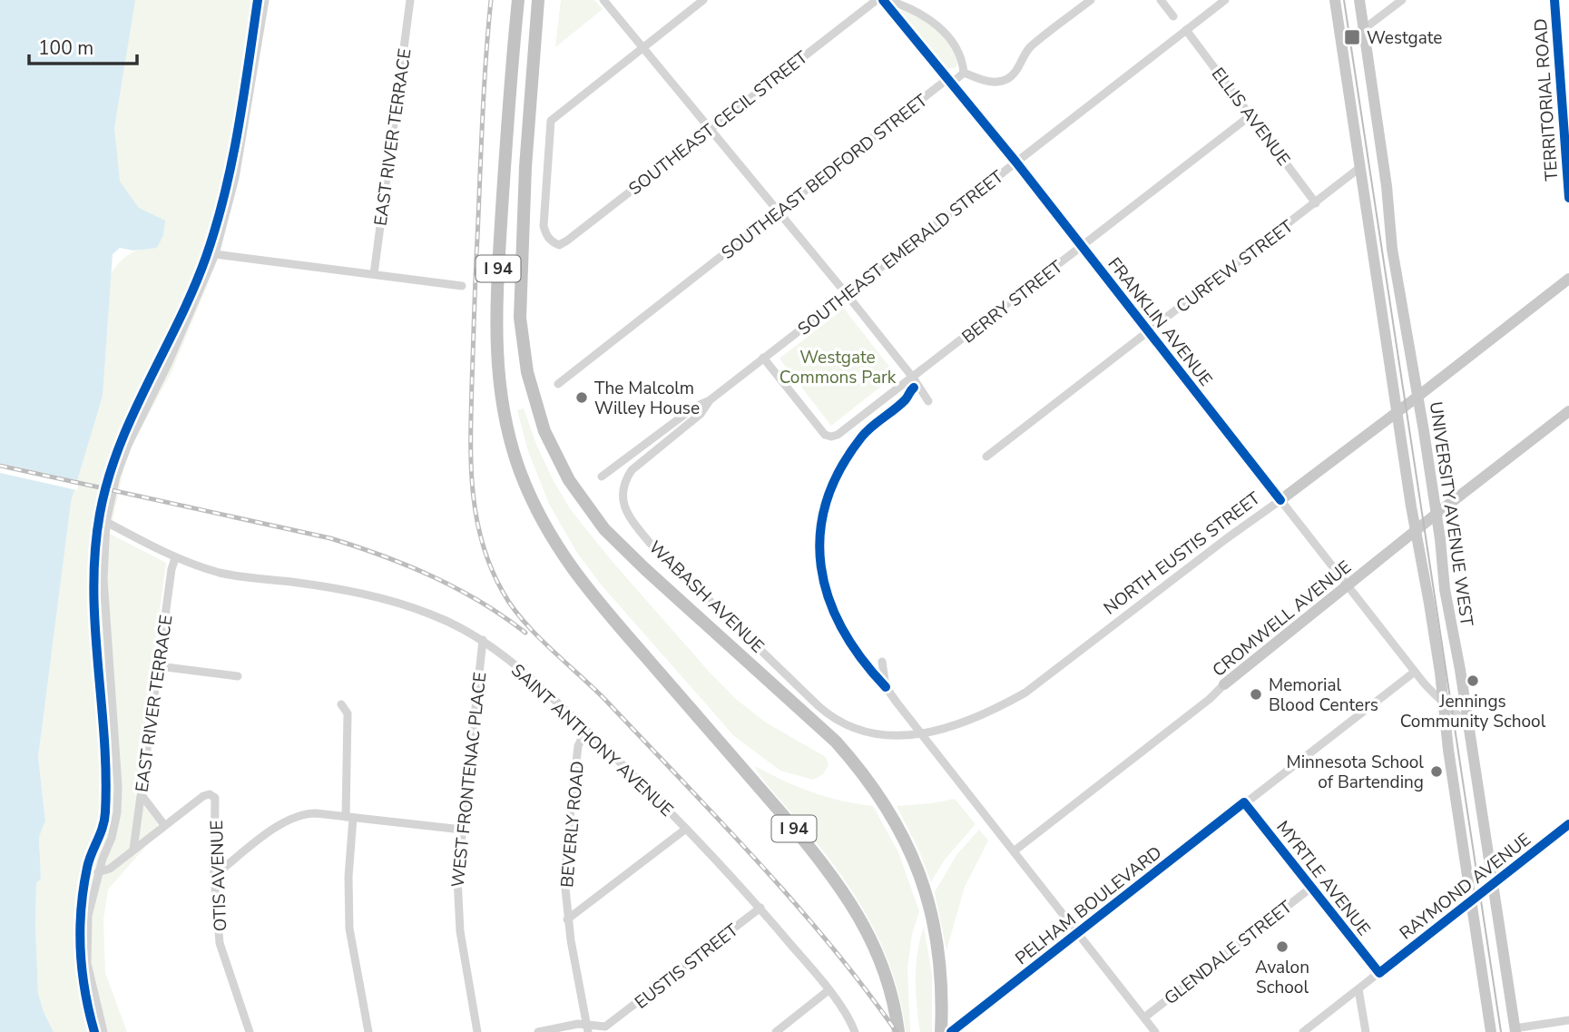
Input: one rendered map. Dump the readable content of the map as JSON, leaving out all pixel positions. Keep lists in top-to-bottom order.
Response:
{
  "streets": {
    "highway": ["I 94"],
    "main road": ["UNIVERSITY AVENUE WEST", "NORTH EUSTIS STREET", "CROMWELL AVENUE"],
    "street": [
      "TERRITORIAL ROAD",
      "ELLIS AVENUE",
      "SOUTHEAST CECIL STREET",
      "EAST RIVER TERRACE",
      "SOUTHEAST BEDFORD STREET",
      "SOUTHEAST EMERALD STREET",
      "CURFEW STREET",
      "BERRY STREET",
      "FRANKLIN AVENUE",
      "WABASH AVENUE",
      "SAINT ANTHONY AVENUE",
      "WEST FRONTENAC PLACE",
      "BEVERLY ROAD",
      "OTIS AVENUE",
      "MYRTLE AVENUE",
      "RAYMOND AVENUE",
      "PELHAM BOULEVARD",
      "GLENDALE STREET",
      "EUSTIS STREET"
    ]
  },
  "crossings": [
    ["ELLIS AVENUE", "SOUTHEAST EMERALD STREET"],
    ["ELLIS AVENUE", "CURFEW STREET"],
    ["ELLIS AVENUE", "BERRY STREET"],
    ["EAST RIVER TERRACE", "SAINT ANTHONY AVENUE"],
    ["SOUTHEAST BEDFORD STREET", "FRANKLIN AVENUE"],
    ["SOUTHEAST EMERALD STREET", "BERRY STREET"],
    ["SOUTHEAST EMERALD STREET", "FRANKLIN AVENUE"],
    ["SOUTHEAST EMERALD STREET", "WABASH AVENUE"],
    ["CURFEW STREET", "FRANKLIN AVENUE"],
    ["CURFEW STREET", "UNIVERSITY AVENUE WEST"],
    ["BERRY STREET", "FRANKLIN AVENUE"],
    ["FRANKLIN AVENUE", "UNIVERSITY AVENUE WEST"],
    ["FRANKLIN AVENUE", "NORTH EUSTIS STREET"],
    ["FRANKLIN AVENUE", "CROMWELL AVENUE"],
    ["FRANKLIN AVENUE", "PELHAM BOULEVARD"],
    ["UNIVERSITY AVENUE WEST", "NORTH EUSTIS STREET"],
    ["UNIVERSITY AVENUE WEST", "CROMWELL AVENUE"],
    ["UNIVERSITY AVENUE WEST", "RAYMOND AVENUE"],
    ["NORTH EUSTIS STREET", "WABASH AVENUE"],
    ["SAINT ANTHONY AVENUE", "WEST FRONTENAC PLACE"],
    ["SAINT ANTHONY AVENUE", "BEVERLY ROAD"],
    ["SAINT ANTHONY AVENUE", "EUSTIS STREET"],
    ["BEVERLY ROAD", "EUSTIS STREET"],
    ["MYRTLE AVENUE", "RAYMOND AVENUE"],
    ["MYRTLE AVENUE", "PELHAM BOULEVARD"],
    ["MYRTLE AVENUE", "GLENDALE STREET"]
  ],
  "parks": ["Westgate Commons Park"],
  "places": {
    "transit": ["Westgate"],
    "other": [
      "The Malcolm Willey House",
      "Jennings Community School",
      "Memorial Blood Centers",
      "Minnesota School of Bartending",
      "Avalon School"
    ]
  },
  "scale_bar": "100 m"
}
